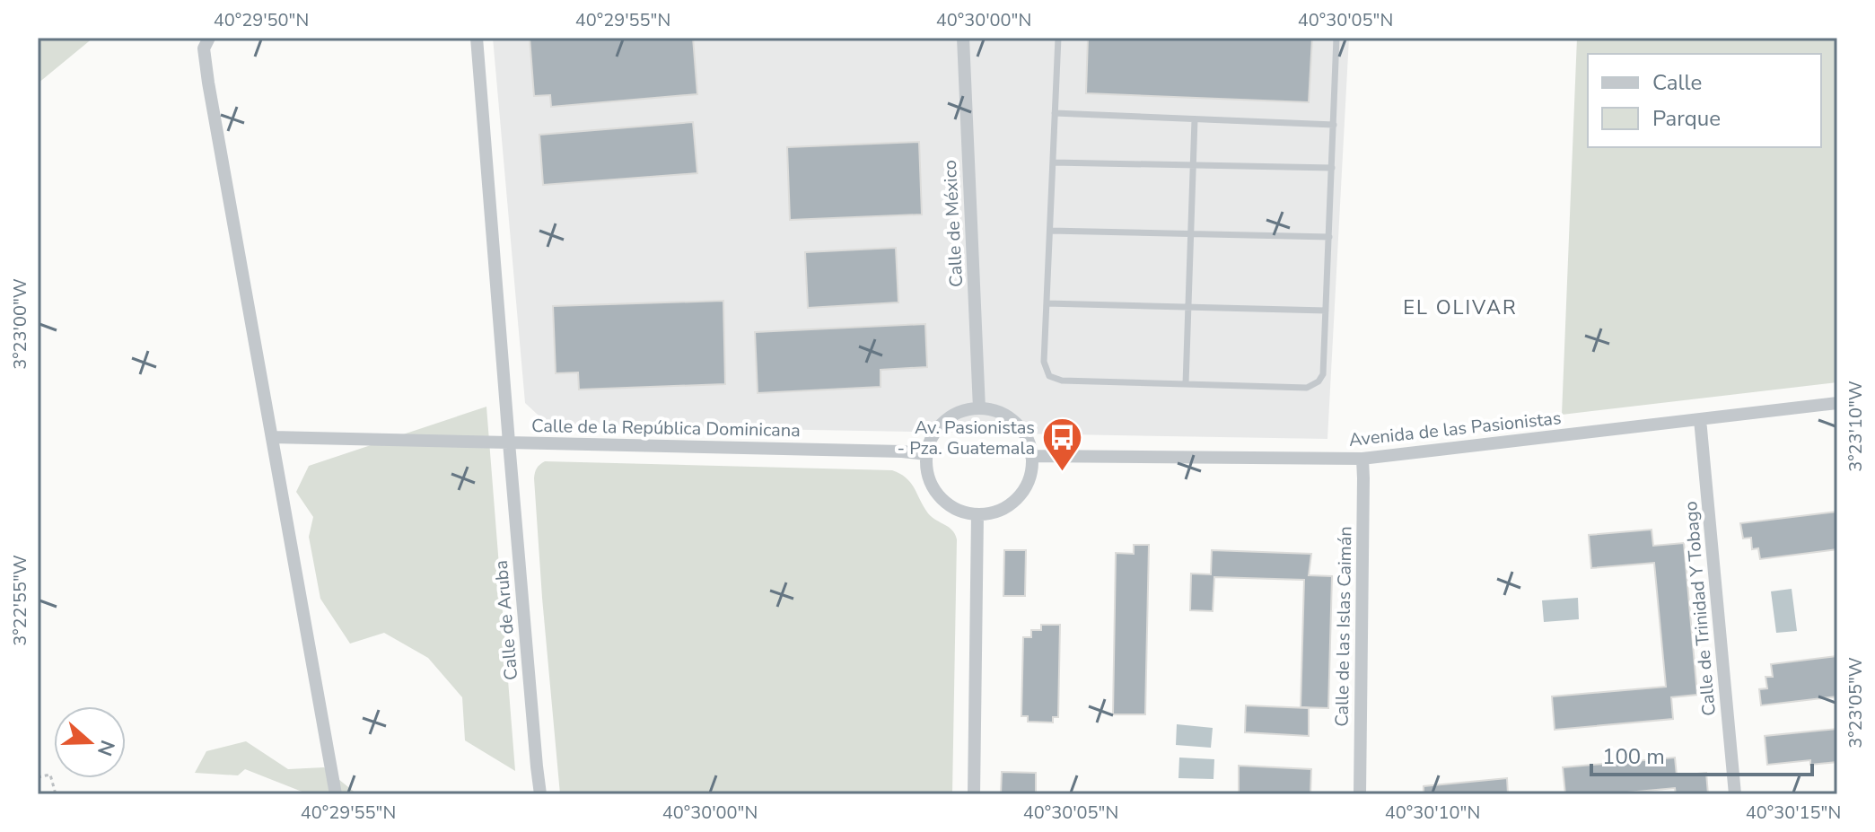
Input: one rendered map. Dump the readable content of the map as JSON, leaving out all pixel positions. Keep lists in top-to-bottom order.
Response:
{
  "streets": {
    "street": [
      "Calle de México",
      "Calle de la República Dominicana",
      "Avenida de las Pasionistas",
      "Calle de Trinidad Y Tobago",
      "Calle de Aruba",
      "Calle de las Islas Caimán"
    ]
  },
  "crossings": [
    ["Calle de México", "Calle de la República Dominicana"],
    ["Calle de México", "Avenida de las Pasionistas"],
    ["Calle de la República Dominicana", "Avenida de las Pasionistas"],
    ["Calle de la República Dominicana", "Calle de Aruba"],
    ["Avenida de las Pasionistas", "Calle de Trinidad Y Tobago"],
    ["Avenida de las Pasionistas", "Calle de las Islas Caimán"]
  ],
  "districts": ["EL OLIVAR"],
  "places": {
    "bus stop": ["Av. Pasionistas - Pza. Guatemala"]
  },
  "legend": ["Calle", "Parque"],
  "scale_bar": "100 m",
  "north": "right",
  "coordinates": [
    "40°29'50\"N",
    "40°29'55\"N",
    "40°30'00\"N",
    "40°30'05\"N",
    "3°23'00\"W",
    "3°23'10\"W",
    "3°22'55\"W",
    "3°23'05\"W",
    "40°30'10\"N",
    "40°30'15\"N"
  ]
}
